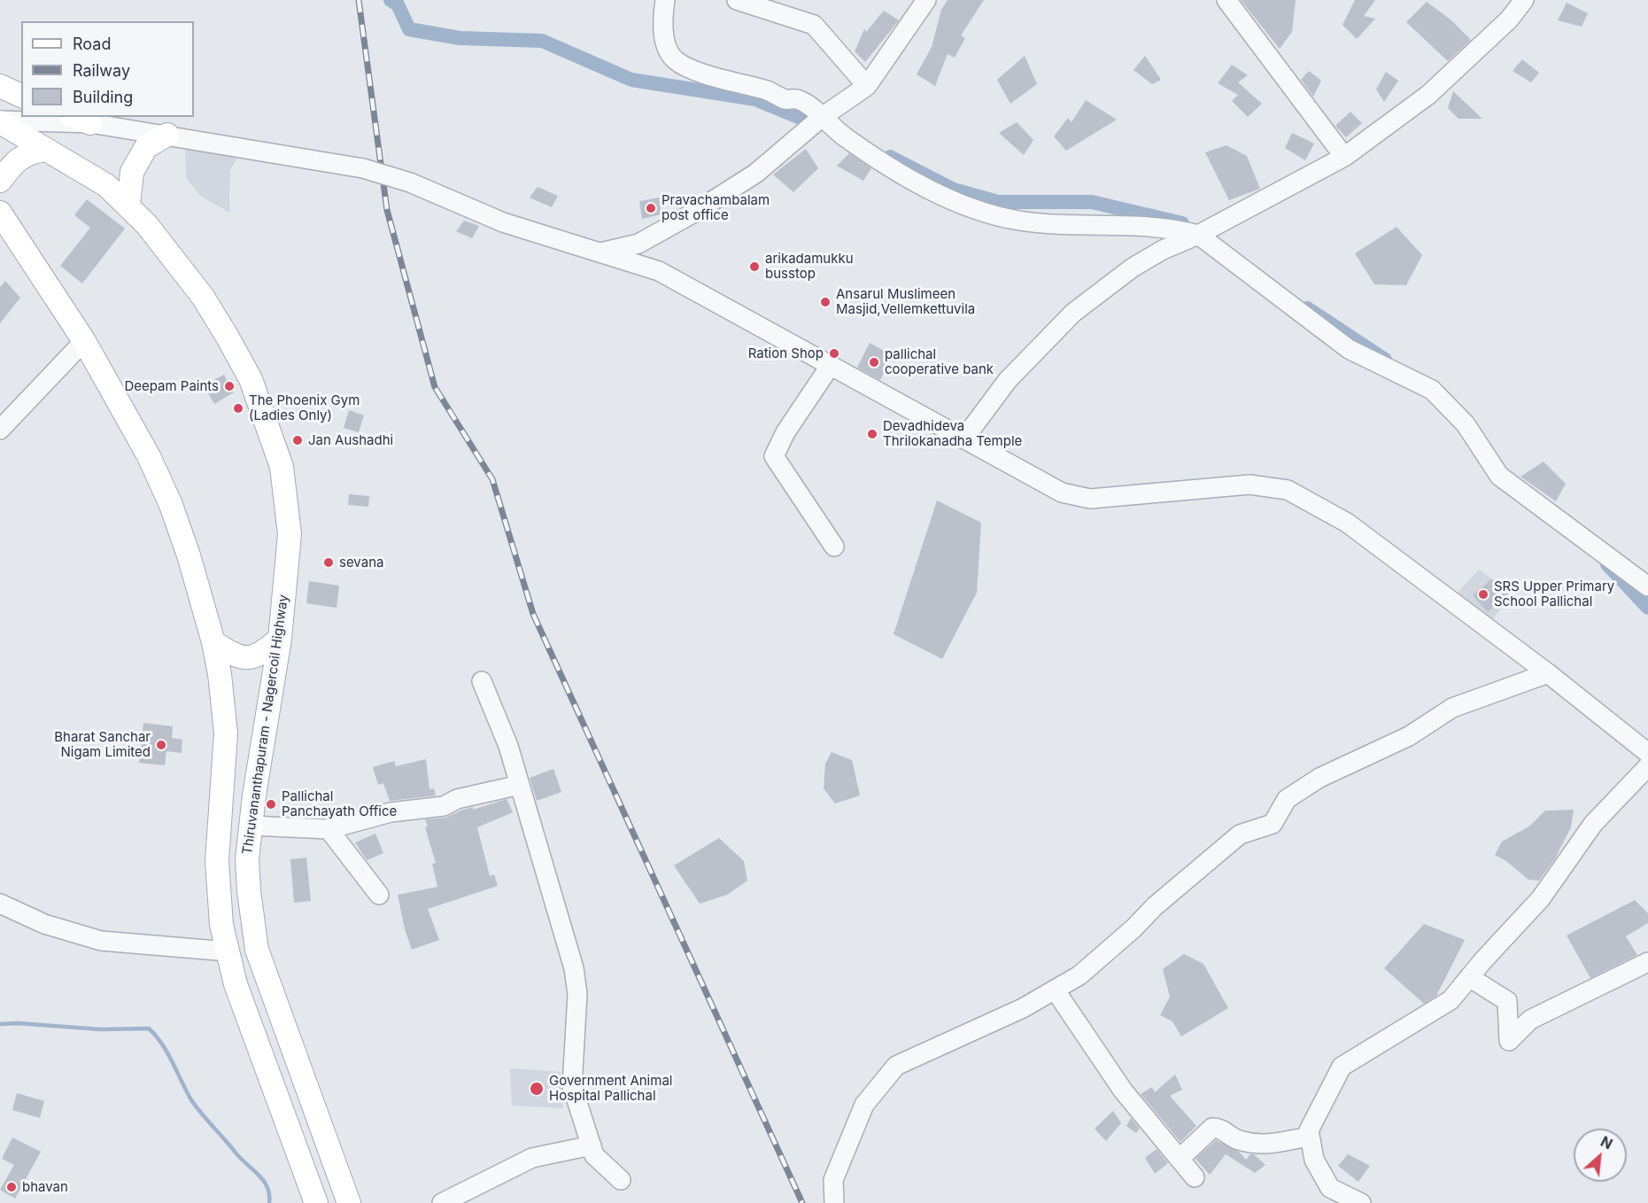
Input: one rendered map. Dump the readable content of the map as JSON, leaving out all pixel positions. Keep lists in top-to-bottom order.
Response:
{
  "streets": {
    "main road": ["Thiruvananthapuram - Nagercoil Highway"]
  },
  "places": [
    "Pravachambalam post office",
    "arikadamukku busstop",
    "Ansarul Muslimeen Masjid,Vellemkettuvila",
    "Ration Shop",
    "pallichal cooperative bank",
    "Deepam Paints",
    "The Phoenix Gym (Ladies Only)",
    "Devadhideva Thrilokanadha Temple",
    "Jan Aushadhi",
    "sevana",
    "SRS Upper Primary School Pallichal",
    "Bharat Sanchar Nigam Limited",
    "Pallichal Panchayath Office",
    "Government Animal Hospital Pallichal",
    "bhavan"
  ],
  "legend": ["Road", "Railway", "Building"],
  "north": "top right"
}
